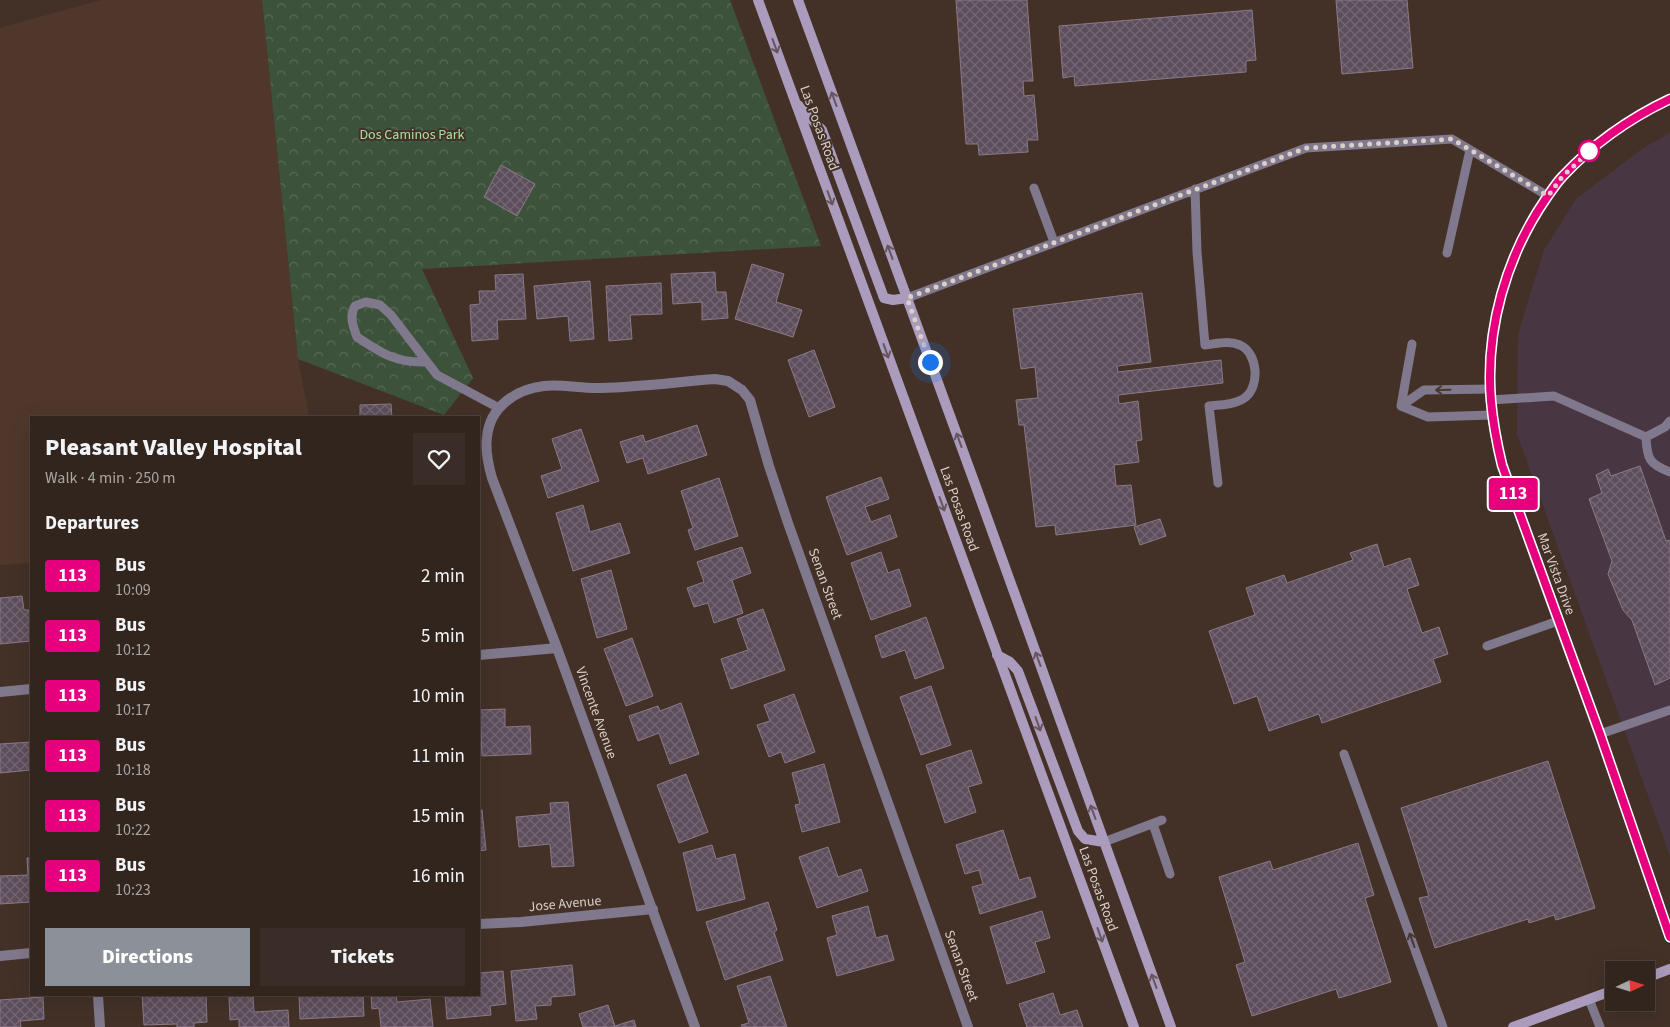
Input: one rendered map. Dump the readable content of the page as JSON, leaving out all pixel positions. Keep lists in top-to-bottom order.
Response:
{
  "streets": {
    "main road": ["Las Posas Road"],
    "street": [
      "Mar Vista Drive",
      "Senan Street",
      "Vincente Avenue",
      "Jose Avenue"
    ]
  },
  "crossings": [
    ["Senan Street", "Vincente Avenue"],
    ["Vincente Avenue", "Jose Avenue"]
  ],
  "parks": ["Dos Caminos Park"],
  "lines": ["bus line 113"],
  "north": "right",
  "page": {
    "on_map": "113",
    "heading": [
      ["Pleasant Valley Hospital", "Walk · 4 min · 250 m"],
      "Departures"
    ],
    "list": [
      {
        "mark": "113",
        "name": "Bus",
        "note": "10:09",
        "value": "2 min"
      },
      {
        "mark": "113",
        "name": "Bus",
        "note": "10:12",
        "value": "5 min"
      },
      {
        "mark": "113",
        "name": "Bus",
        "note": "10:17",
        "value": "10 min"
      },
      {
        "mark": "113",
        "name": "Bus",
        "note": "10:18",
        "value": "11 min"
      },
      {
        "mark": "113",
        "name": "Bus",
        "note": "10:22",
        "value": "15 min"
      },
      {
        "mark": "113",
        "name": "Bus",
        "note": "10:23",
        "value": "16 min"
      }
    ],
    "buttons": ["Directions", "Tickets"]
  }
}
